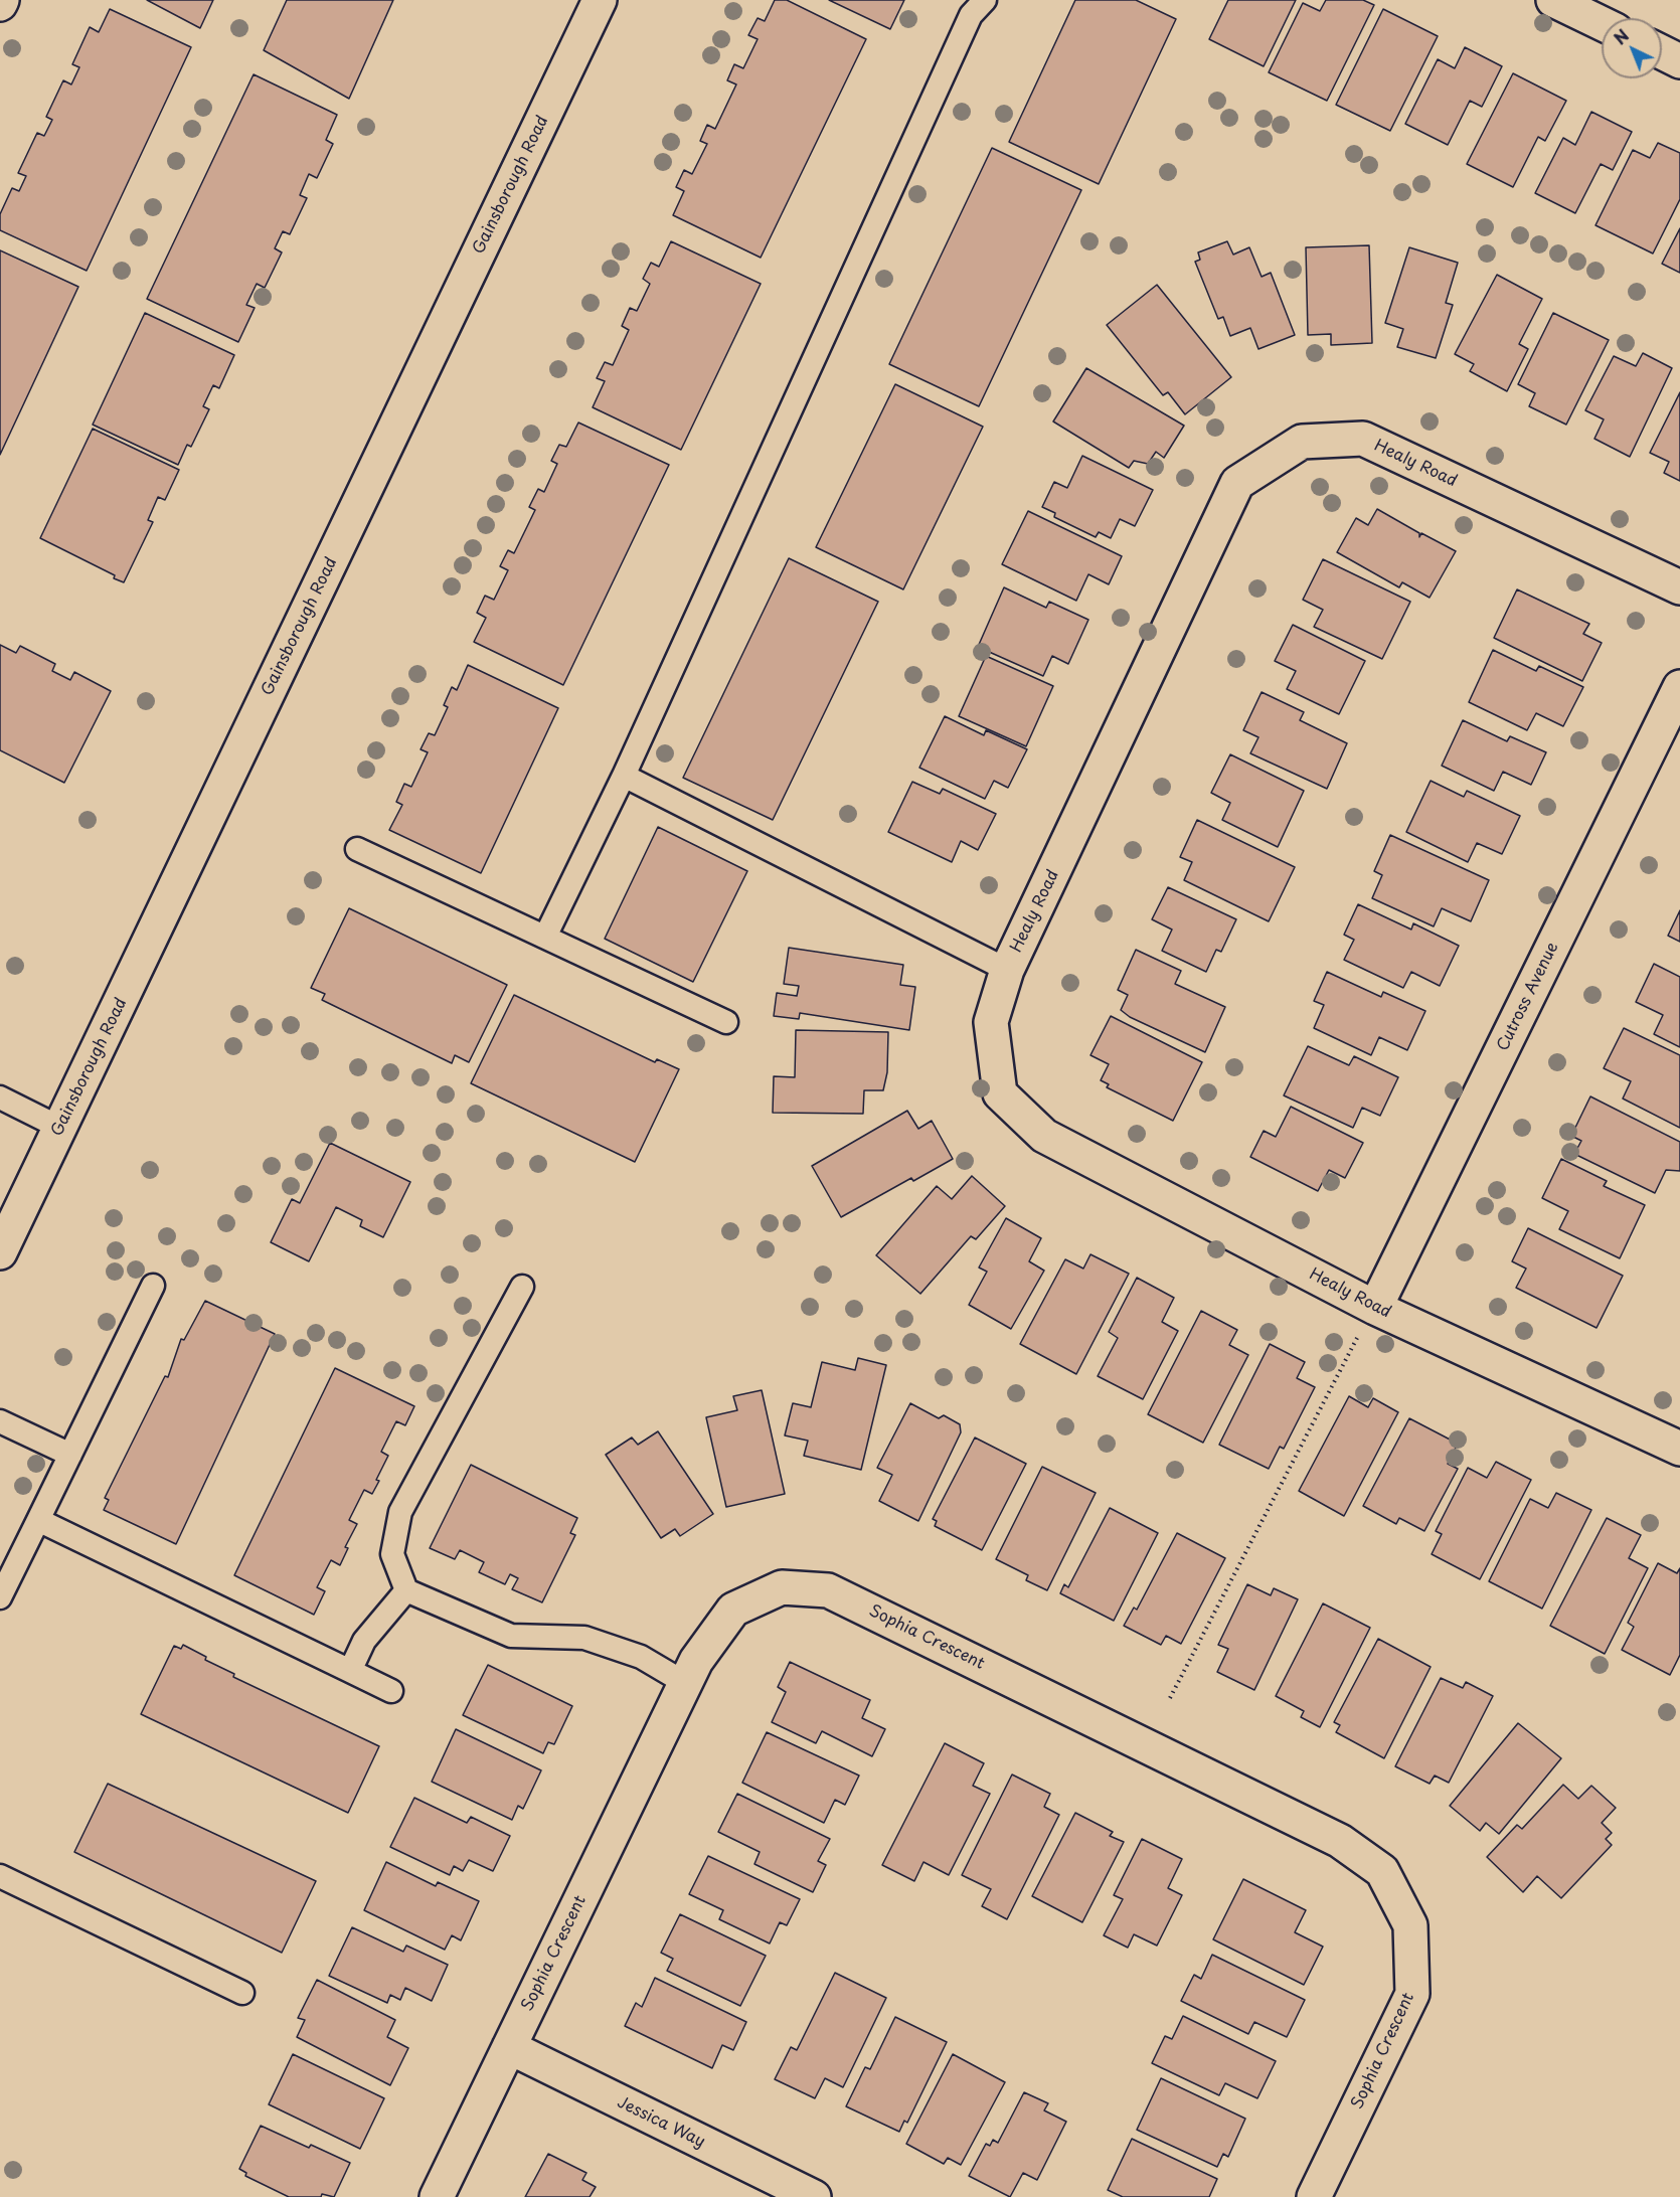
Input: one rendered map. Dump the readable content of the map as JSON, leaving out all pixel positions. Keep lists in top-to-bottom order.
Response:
{
  "streets": {
    "street": [
      "Gainsborough Road",
      "Healy Road",
      "Cutross Avenue",
      "Sophia Crescent",
      "Jessica Way"
    ]
  },
  "crossings": [
    ["Healy Road", "Cutross Avenue"],
    ["Sophia Crescent", "Jessica Way"]
  ],
  "north": "top left"
}
